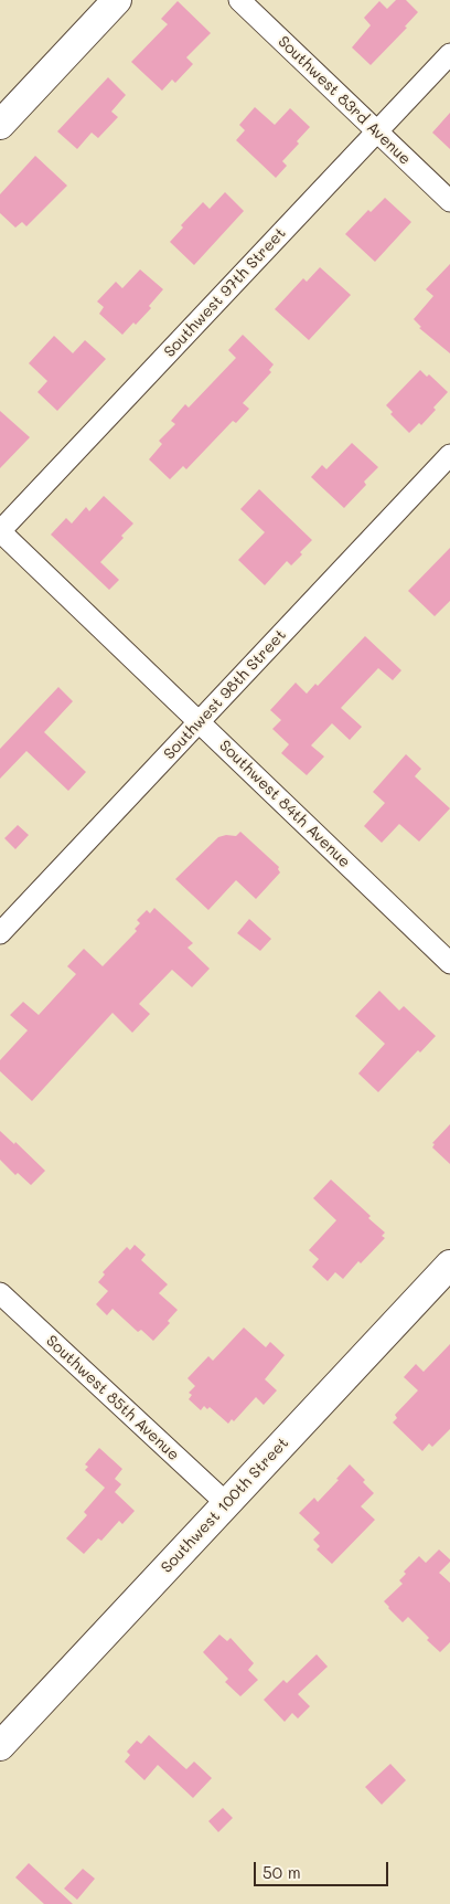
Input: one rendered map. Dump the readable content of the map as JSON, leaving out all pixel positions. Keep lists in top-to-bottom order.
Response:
{
  "streets": {
    "street": [
      "Southwest 83rd Avenue",
      "Southwest 97th Street",
      "Southwest 98th Street",
      "Southwest 84th Avenue",
      "Southwest 85th Avenue",
      "Southwest 100th Street"
    ]
  },
  "crossings": [
    ["Southwest 83rd Avenue", "Southwest 97th Street"],
    ["Southwest 97th Street", "Southwest 84th Avenue"],
    ["Southwest 98th Street", "Southwest 84th Avenue"],
    ["Southwest 85th Avenue", "Southwest 100th Street"]
  ],
  "scale_bar": "50 m"
}
